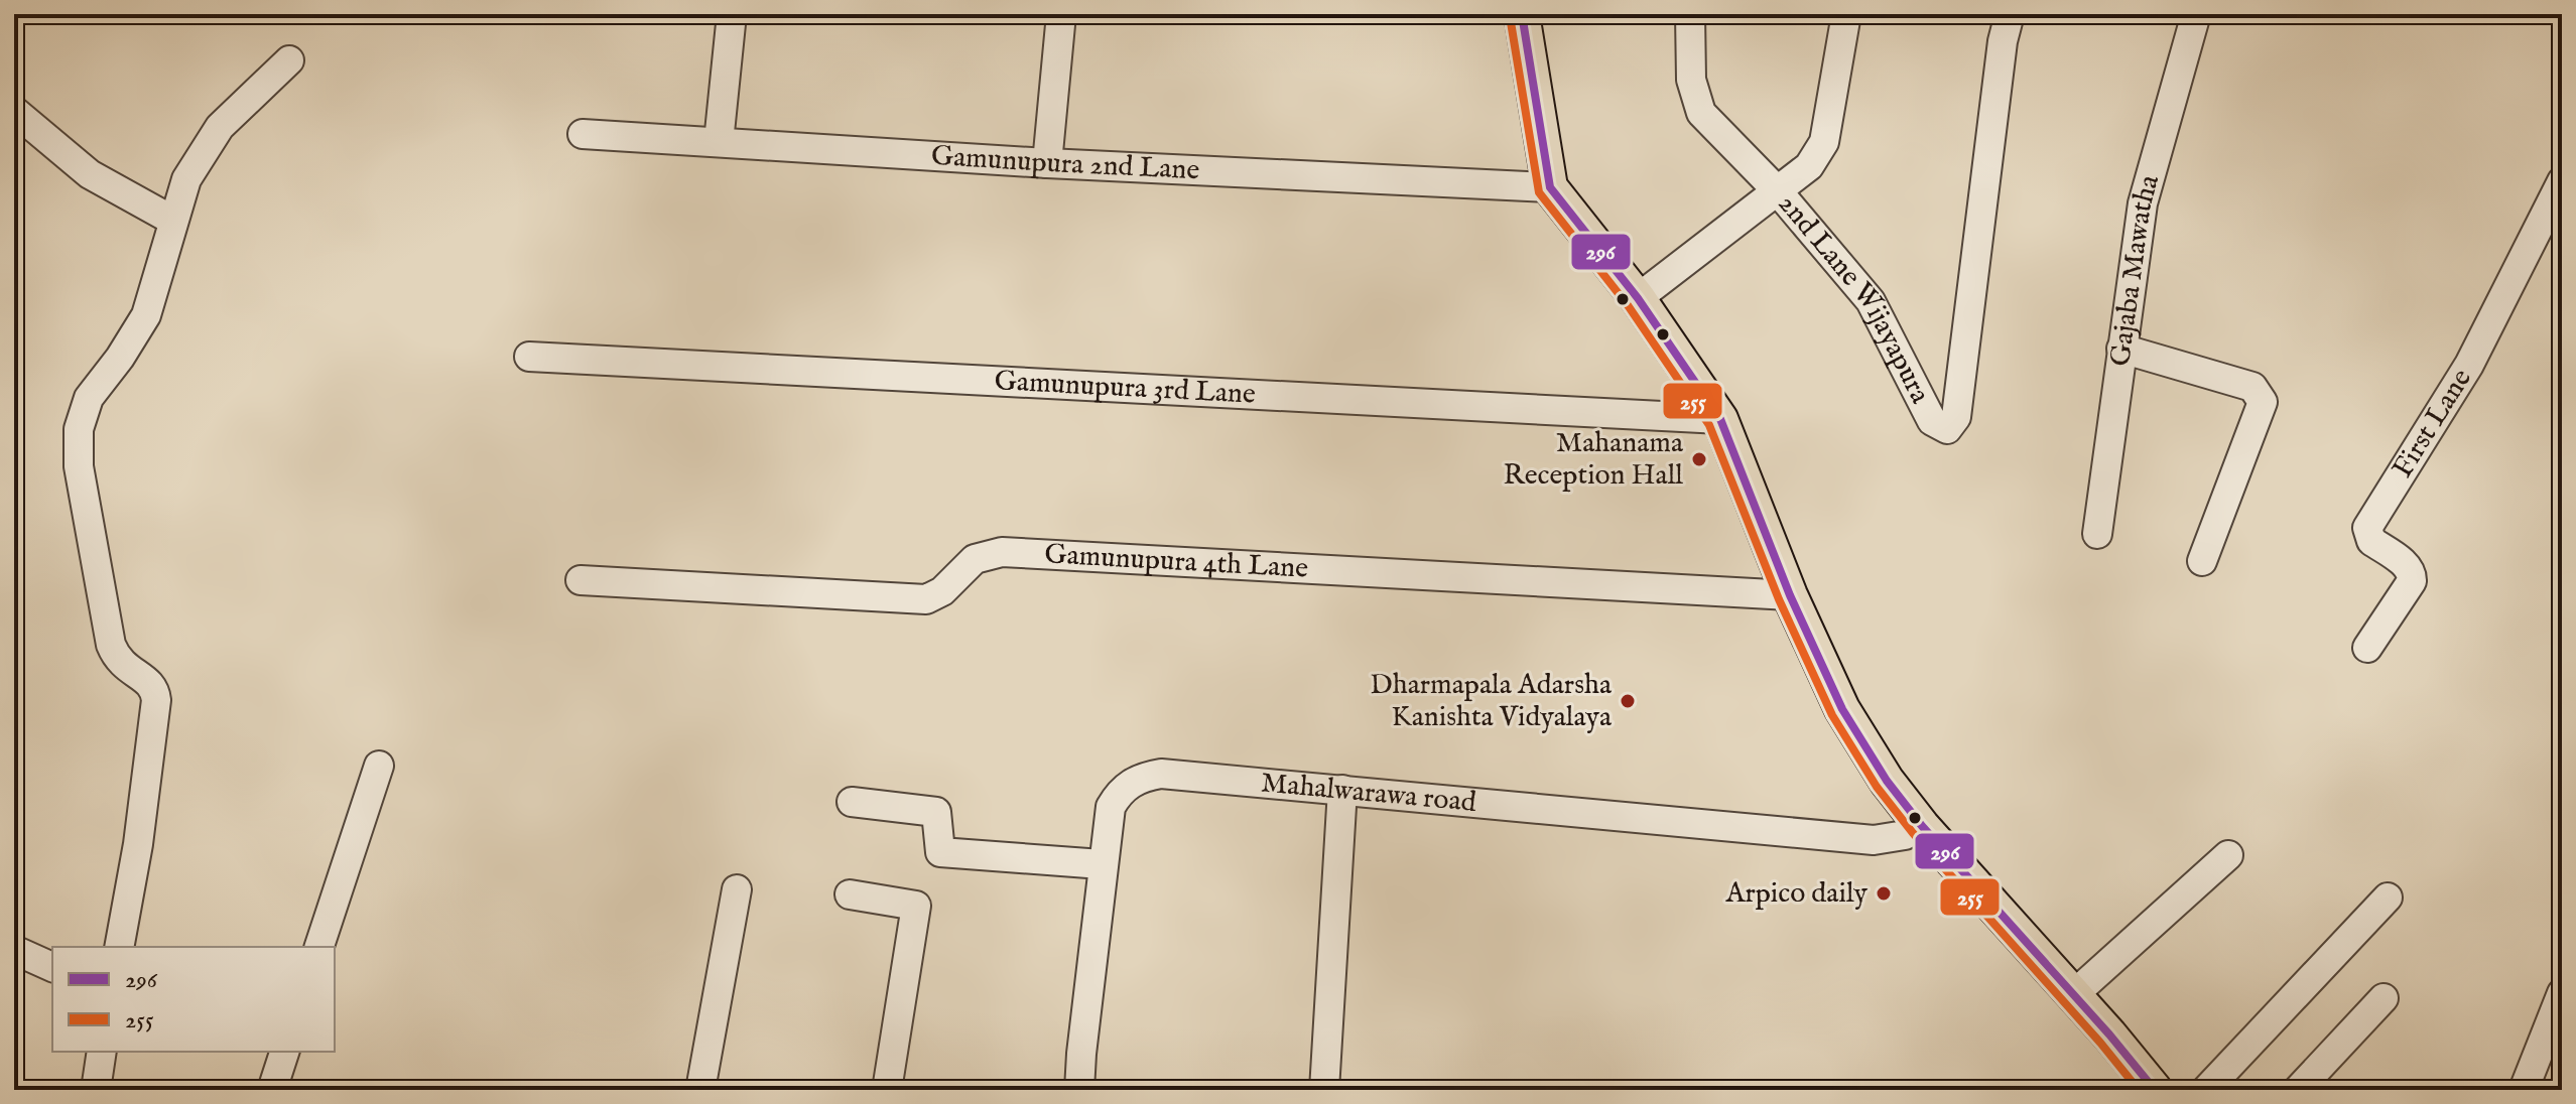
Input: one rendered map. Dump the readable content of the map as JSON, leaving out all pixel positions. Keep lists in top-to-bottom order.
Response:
{
  "streets": {
    "street": [
      "Gamunupura 2nd Lane",
      "Gajaba Mawatha",
      "2nd Lane Wijayapura",
      "Gamunupura 3rd Lane",
      "First Lane",
      "Gamunupura 4th Lane",
      "Mahalwarawa road"
    ]
  },
  "places": ["Mahanama Reception Hall", "Dharmapala Adarsha Kanishta Vidyalaya", "Arpico daily"],
  "lines": ["transit line 296", "transit line 255"],
  "legend": ["296", "255"]
}
